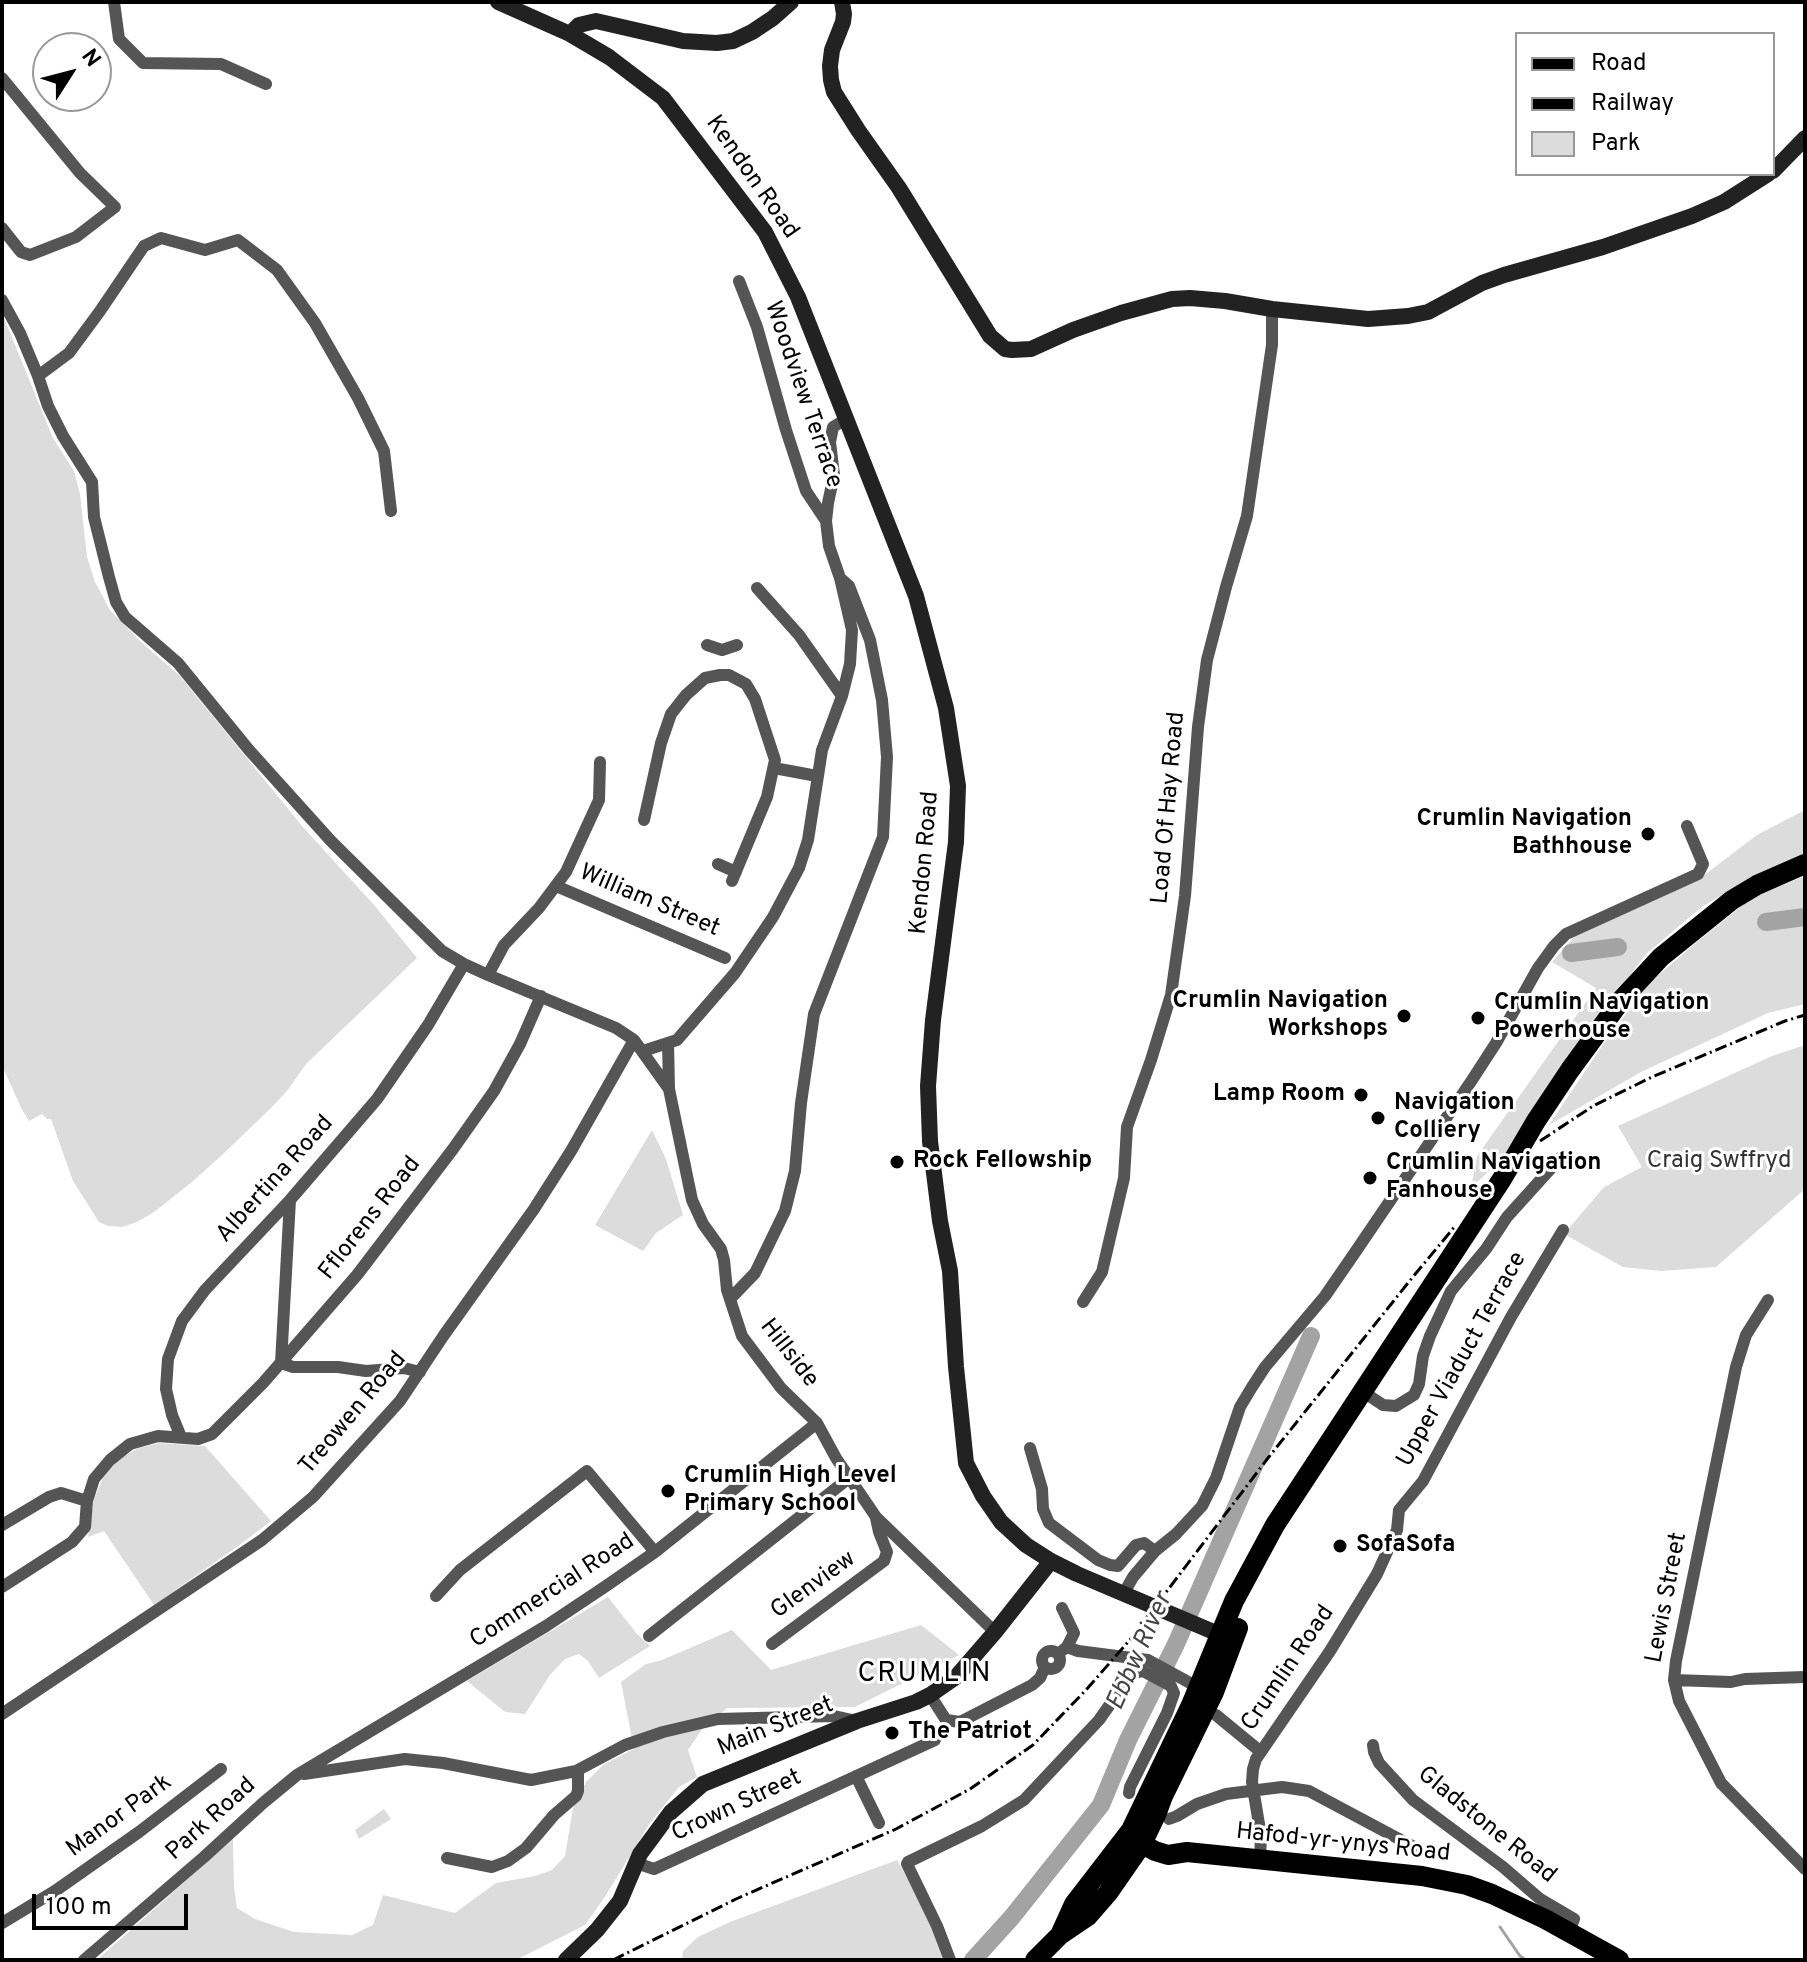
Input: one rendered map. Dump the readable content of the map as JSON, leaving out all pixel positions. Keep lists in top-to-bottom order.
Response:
{
  "streets": {
    "main road": ["Hafod-yr-ynys Road"],
    "street": [
      "Kendon Road",
      "Woodview Terrace",
      "Load Of Hay Road",
      "William Street",
      "Albertina Road",
      "Fflorens Road",
      "Hillside",
      "Upper Viaduct Terrace",
      "Treowen Road",
      "Glenview",
      "Commercial Road",
      "Lewis Street",
      "Crumlin Road",
      "Main Street",
      "Crown Street",
      "Manor Park",
      "Park Road",
      "Gladstone Road"
    ]
  },
  "crossings": [
    ["Kendon Road", "Main Street"],
    ["Albertina Road", "Fflorens Road"],
    ["Hillside", "Treowen Road"],
    ["Hillside", "Glenview"],
    ["Hillside", "Commercial Road"],
    ["Hillside", "Main Street"],
    ["Upper Viaduct Terrace", "Crumlin Road"],
    ["Commercial Road", "Park Road"],
    ["Crumlin Road", "Hafod-yr-ynys Road"],
    ["Main Street", "Crown Street"],
    ["Gladstone Road", "Hafod-yr-ynys Road"]
  ],
  "districts": ["CRUMLIN"],
  "water": ["Ebbw River"],
  "parks": ["Craig Swffryd"],
  "places": [
    "Crumlin Navigation Bathhouse",
    "Crumlin Navigation Workshops",
    "Crumlin Navigation Powerhouse",
    "Lamp Room",
    "Navigation Colliery",
    "Rock Fellowship",
    "Crumlin Navigation Fanhouse",
    "Crumlin High Level Primary School",
    "SofaSofa",
    "The Patriot"
  ],
  "legend": ["Road", "Railway", "Park"],
  "scale_bar": "100 m",
  "north": "top right"
}
